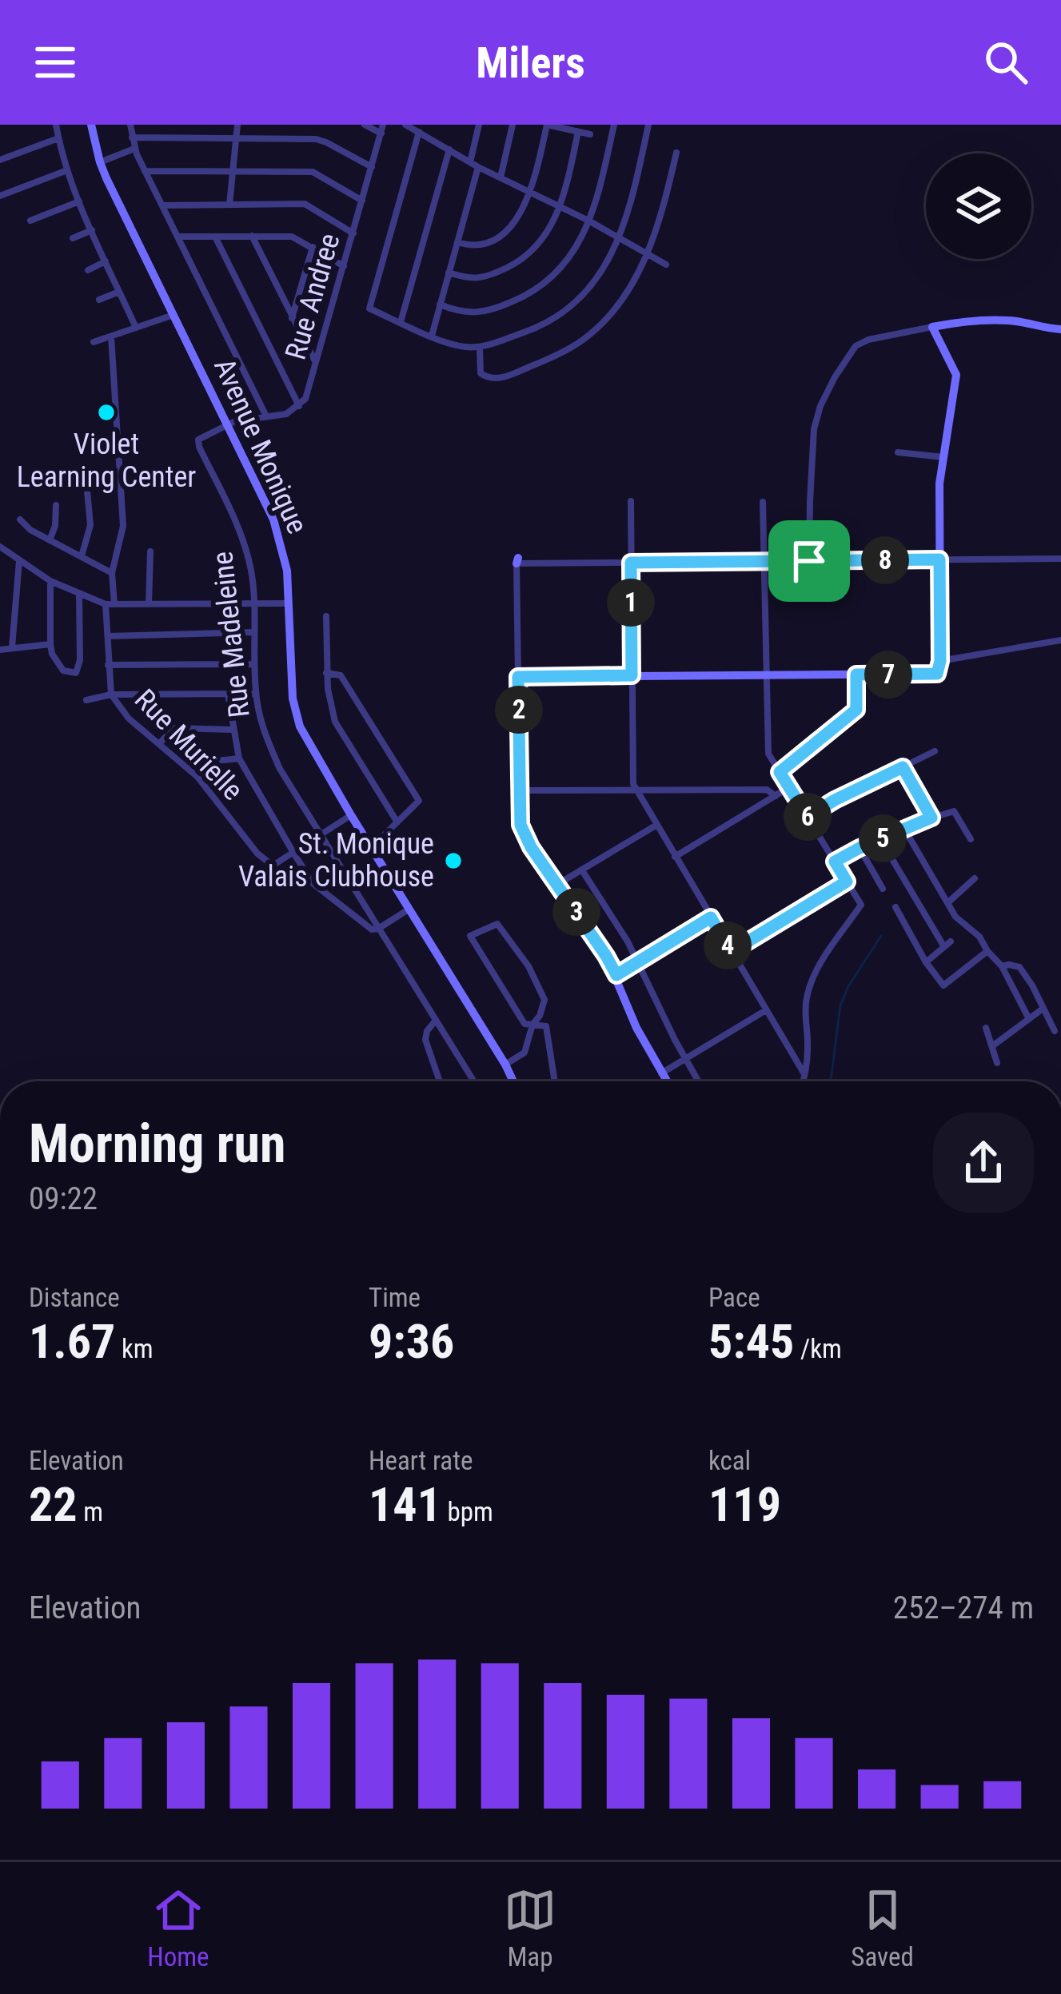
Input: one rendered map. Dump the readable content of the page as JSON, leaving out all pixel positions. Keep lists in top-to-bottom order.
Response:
{
  "streets": {
    "street": [
      "Rue Andree",
      "Avenue Monique",
      "Rue Madeleine",
      "Rue Murielle"
    ]
  },
  "crossings": [
    ["Avenue Monique", "Rue Madeleine"]
  ],
  "places": ["Violet Learning Center", "St. Monique Valais Clubhouse"],
  "page": {
    "header": "Milers",
    "pins": [
      "8",
      "1",
      "7",
      "2",
      "6",
      "5",
      "3",
      "4"
    ],
    "heading": ["Morning run", "09:22"],
    "stats": [
      ["Distance", "1.67 km"],
      ["Time", "9:36"],
      ["Pace", "5:45 /km"],
      ["Elevation", "22 m"],
      ["Heart rate", "141 bpm"],
      ["kcal", "119"]
    ],
    "chart": ["Elevation", "252–274 m"],
    "tabs": ["Home", "Map", "Saved"]
  }
}
